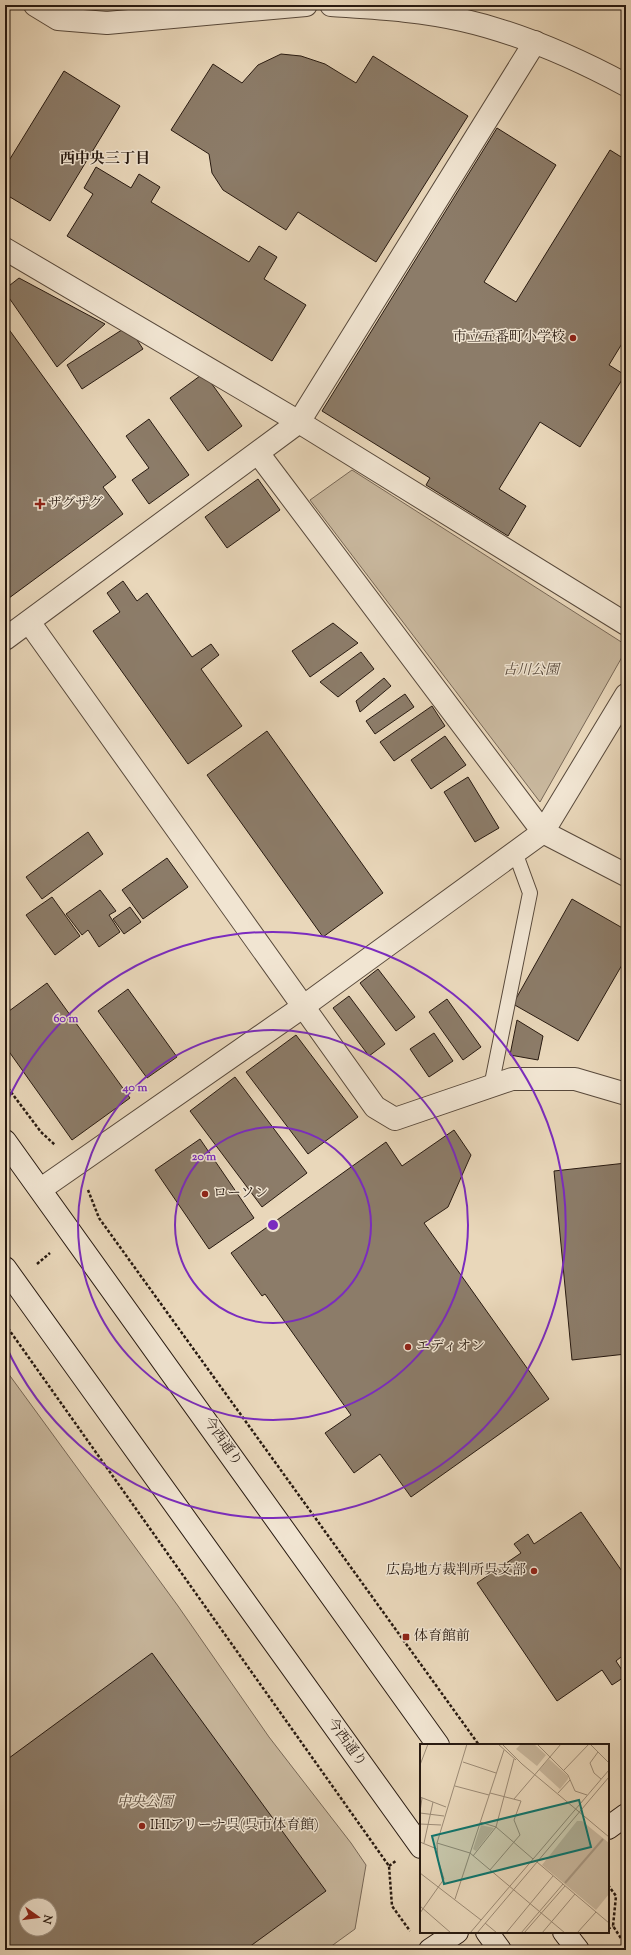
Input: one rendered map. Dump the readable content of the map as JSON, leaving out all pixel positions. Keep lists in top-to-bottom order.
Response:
{
  "streets": {
    "street": ["今西通り"]
  },
  "districts": ["西中央三丁目"],
  "parks": ["古川公園", "中央公園"],
  "places": {
    "other": [
      "市立五番町小学校",
      "ローソン",
      "エディオン",
      "広島地方裁判所呉支部",
      "IHIアリーナ呉(呉市体育館)"
    ],
    "health": ["ザグザグ"],
    "transit": ["体育館前"]
  },
  "north": "right",
  "rings": ["60 m", "40 m", "20 m"]
}
